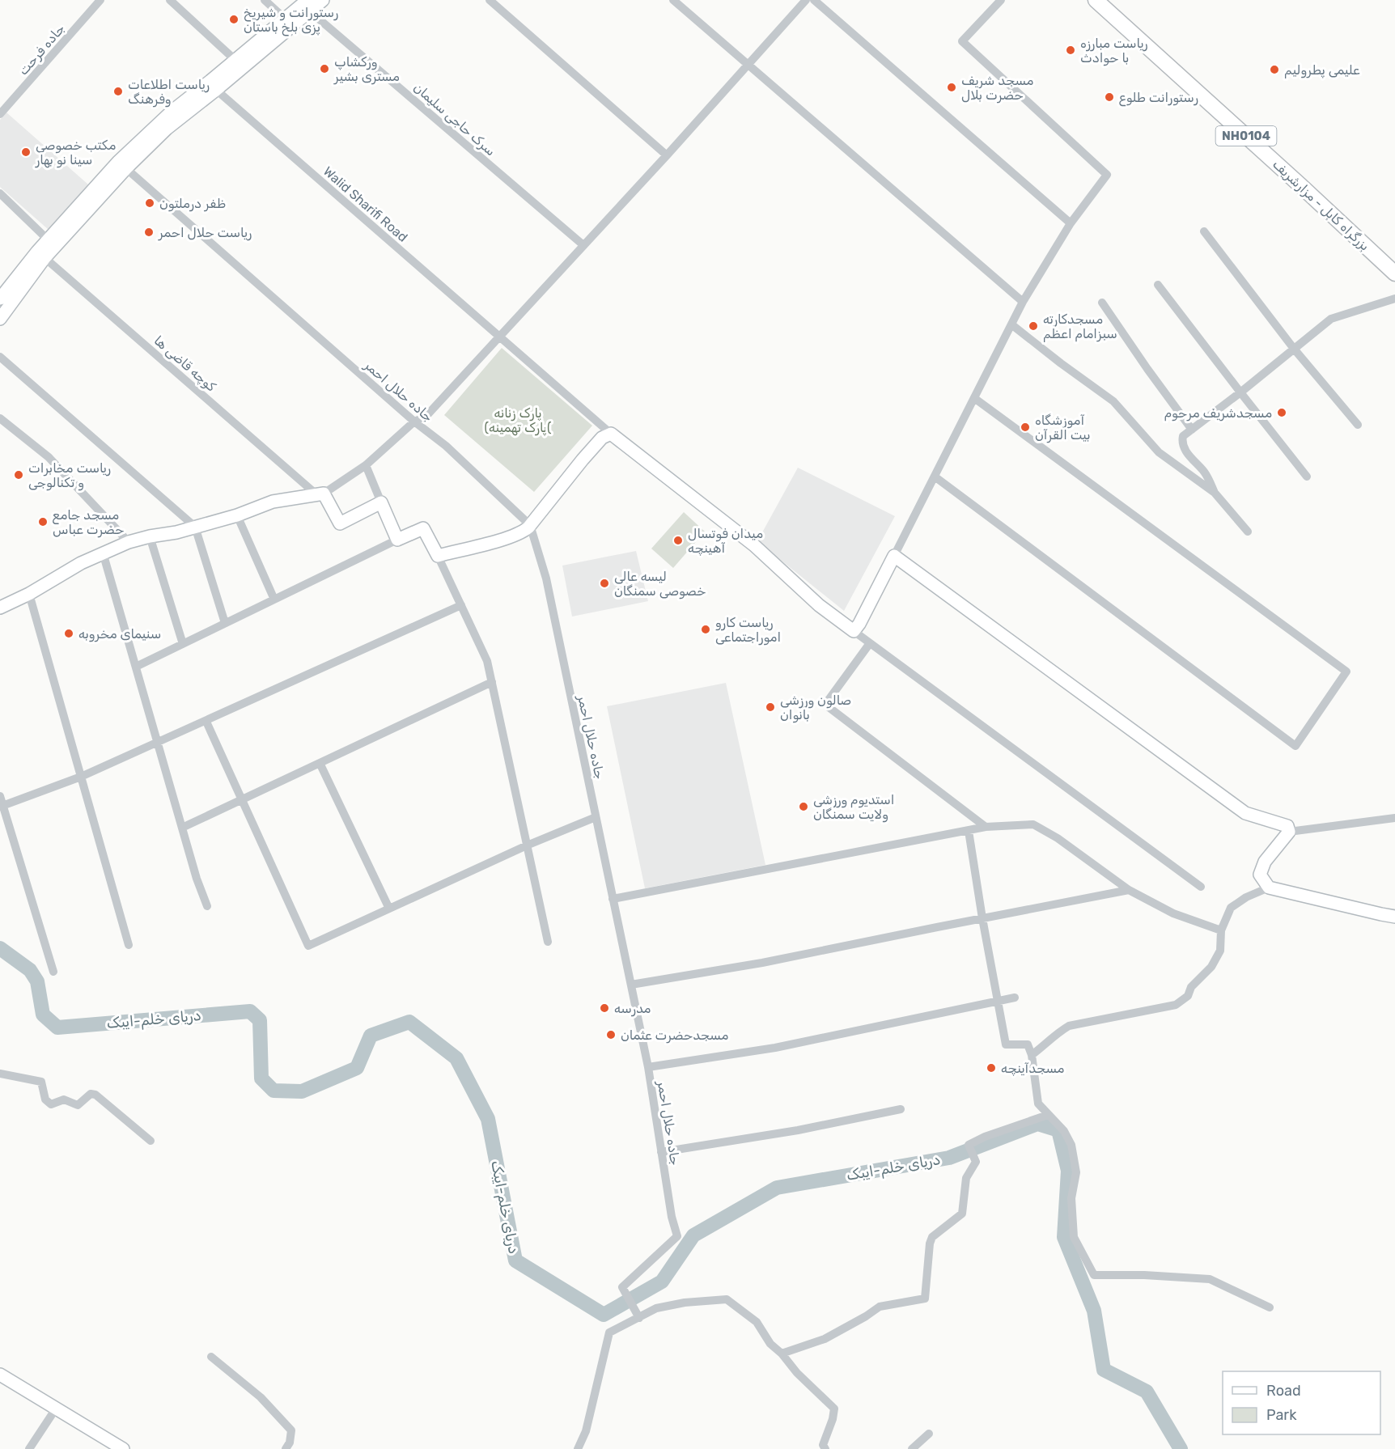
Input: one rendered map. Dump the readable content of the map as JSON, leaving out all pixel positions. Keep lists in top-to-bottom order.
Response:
{
  "streets": {
    "highway": ["NH0104", "بزرگراه کابل - مزارشریف"],
    "street": [
      "جاده فرحت",
      "سرک حاجی سلیمان",
      "Walid Sharifi Road",
      "کوچه قاضی ها",
      "جاده حلال احمر"
    ]
  },
  "water": ["دریای خلم-ایبک"],
  "parks": ["پارک زنانه (پارک تهمینه("],
  "places": [
    "رستورانت و شیریخ پزی بلخ باستان",
    "ریاست مبارزه با حوادث",
    "ورکشاپ مستری بشیر",
    "علیمی پطرولیم",
    "مسجد شریف حضرت بلال",
    "ریاست اطلاعات وفرهنگ",
    "رستورانت طلوع",
    "مکتب خصوصی سینا نو بهار",
    "ظفر درملتون",
    "ریاست حلال احمر",
    "مسجدکارته سبزامام اعظم",
    "مسجدشریف مرحوم",
    "آموزشگاه بیت القرآن",
    "ریاست مخابرات و تکنالوجی",
    "مسجد جامع حضرت عباس",
    "میدان فوتسال آهینچه",
    "لیسه عالی خصوصی سمنگان",
    "ریاست کارو اموراجتماعی",
    "سنیمای مخروبه",
    "صالون ورزشی بانوان",
    "استدیوم ورزشی ولایت سمنگان",
    "مدرسه",
    "مسجدحضرت عثمان",
    "مسجدآینچه"
  ],
  "legend": ["Road", "Park"]
}
